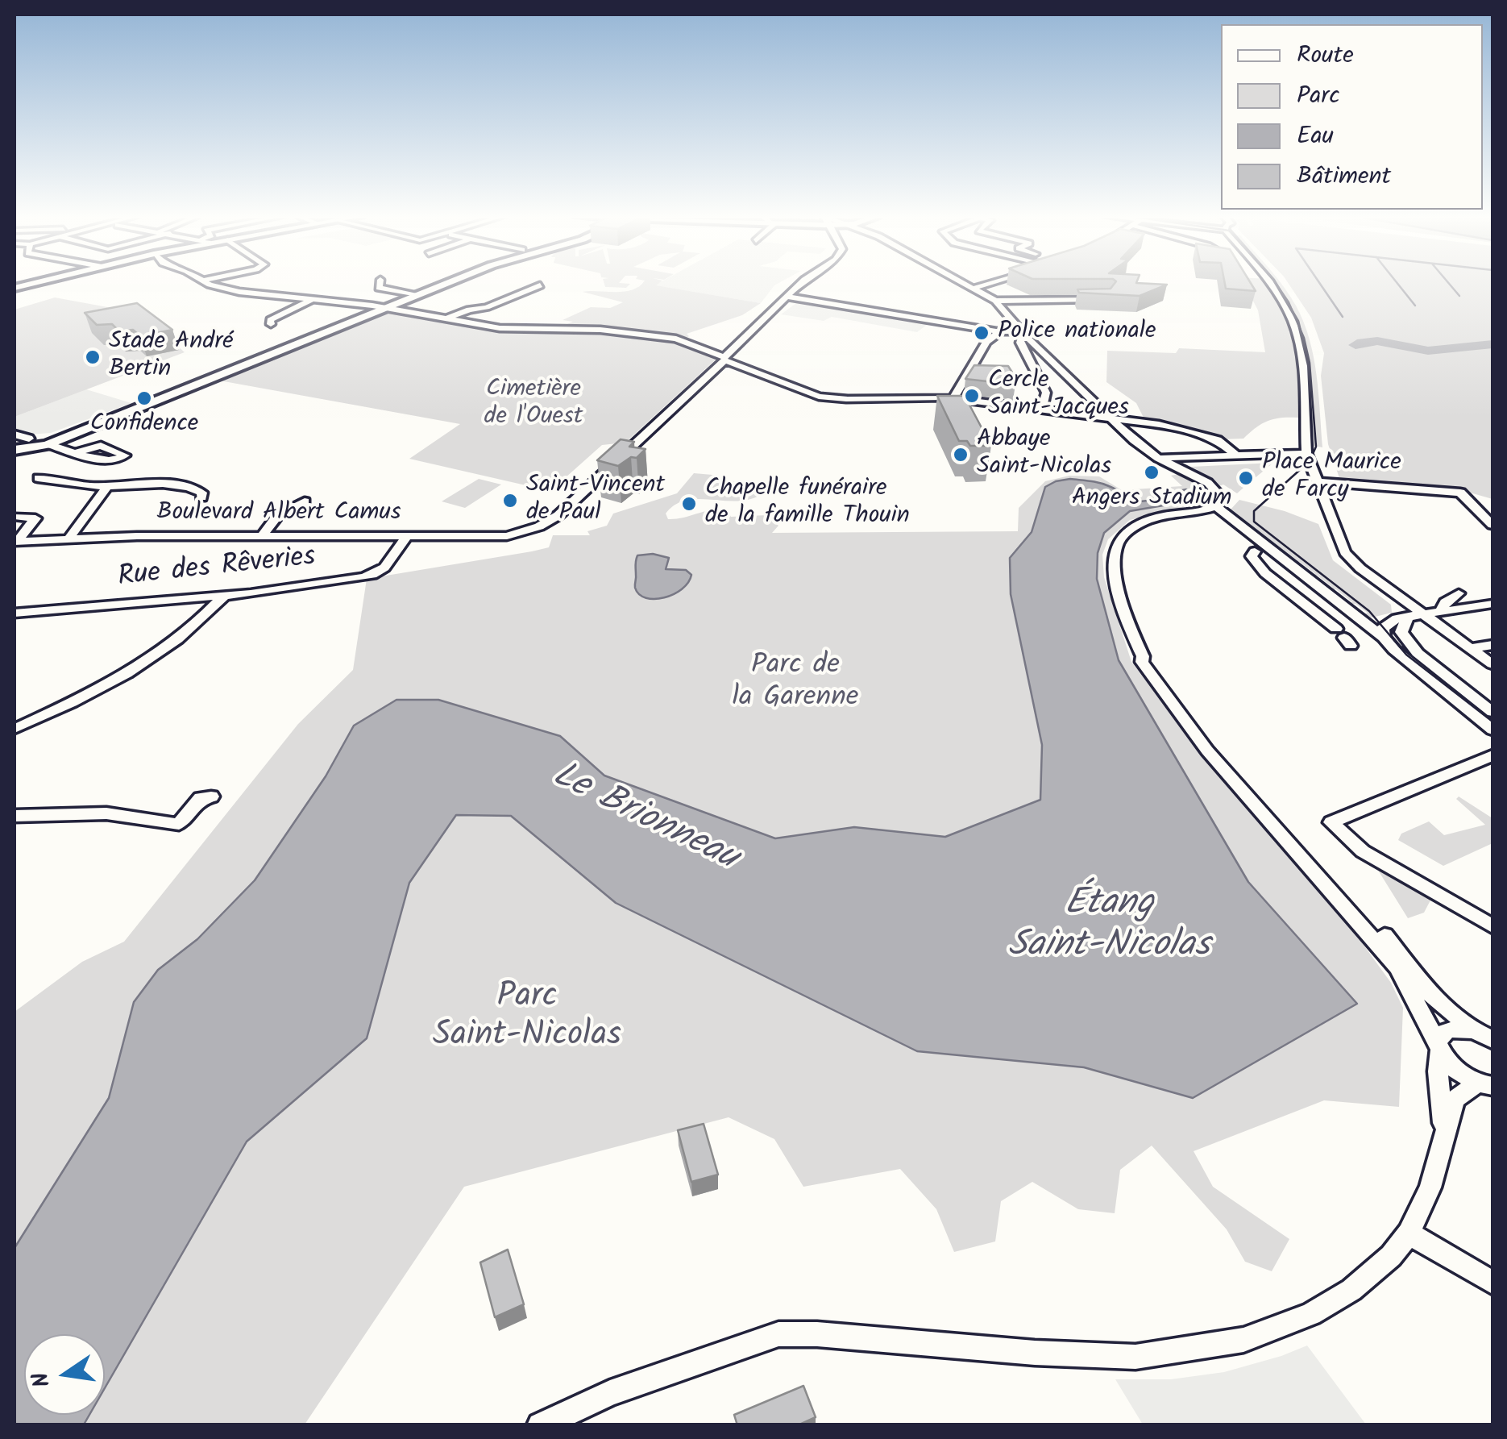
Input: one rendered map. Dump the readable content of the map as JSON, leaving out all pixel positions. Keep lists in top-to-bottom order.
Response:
{
  "streets": {
    "street": ["Boulevard Albert Camus", "Rue des Rêveries"]
  },
  "crossings": [
    ["Boulevard Albert Camus", "Rue des Rêveries"]
  ],
  "water": ["Le Brionneau", "Étang Saint-Nicolas"],
  "parks": ["Cimetière de l'Ouest", "Parc de la Garenne", "Parc Saint-Nicolas"],
  "places": [
    "Police nationale",
    "Stade André Bertin",
    "Cercle Saint-Jacques",
    "Confidence",
    "Abbaye Saint-Nicolas",
    "Angers Stadium",
    "Place Maurice de Farcy",
    "Saint-Vincent de Paul",
    "Chapelle funéraire de la famille Thouin"
  ],
  "legend": [
    "Route",
    "Parc",
    "Eau",
    "Bâtiment"
  ],
  "north": "left"
}
